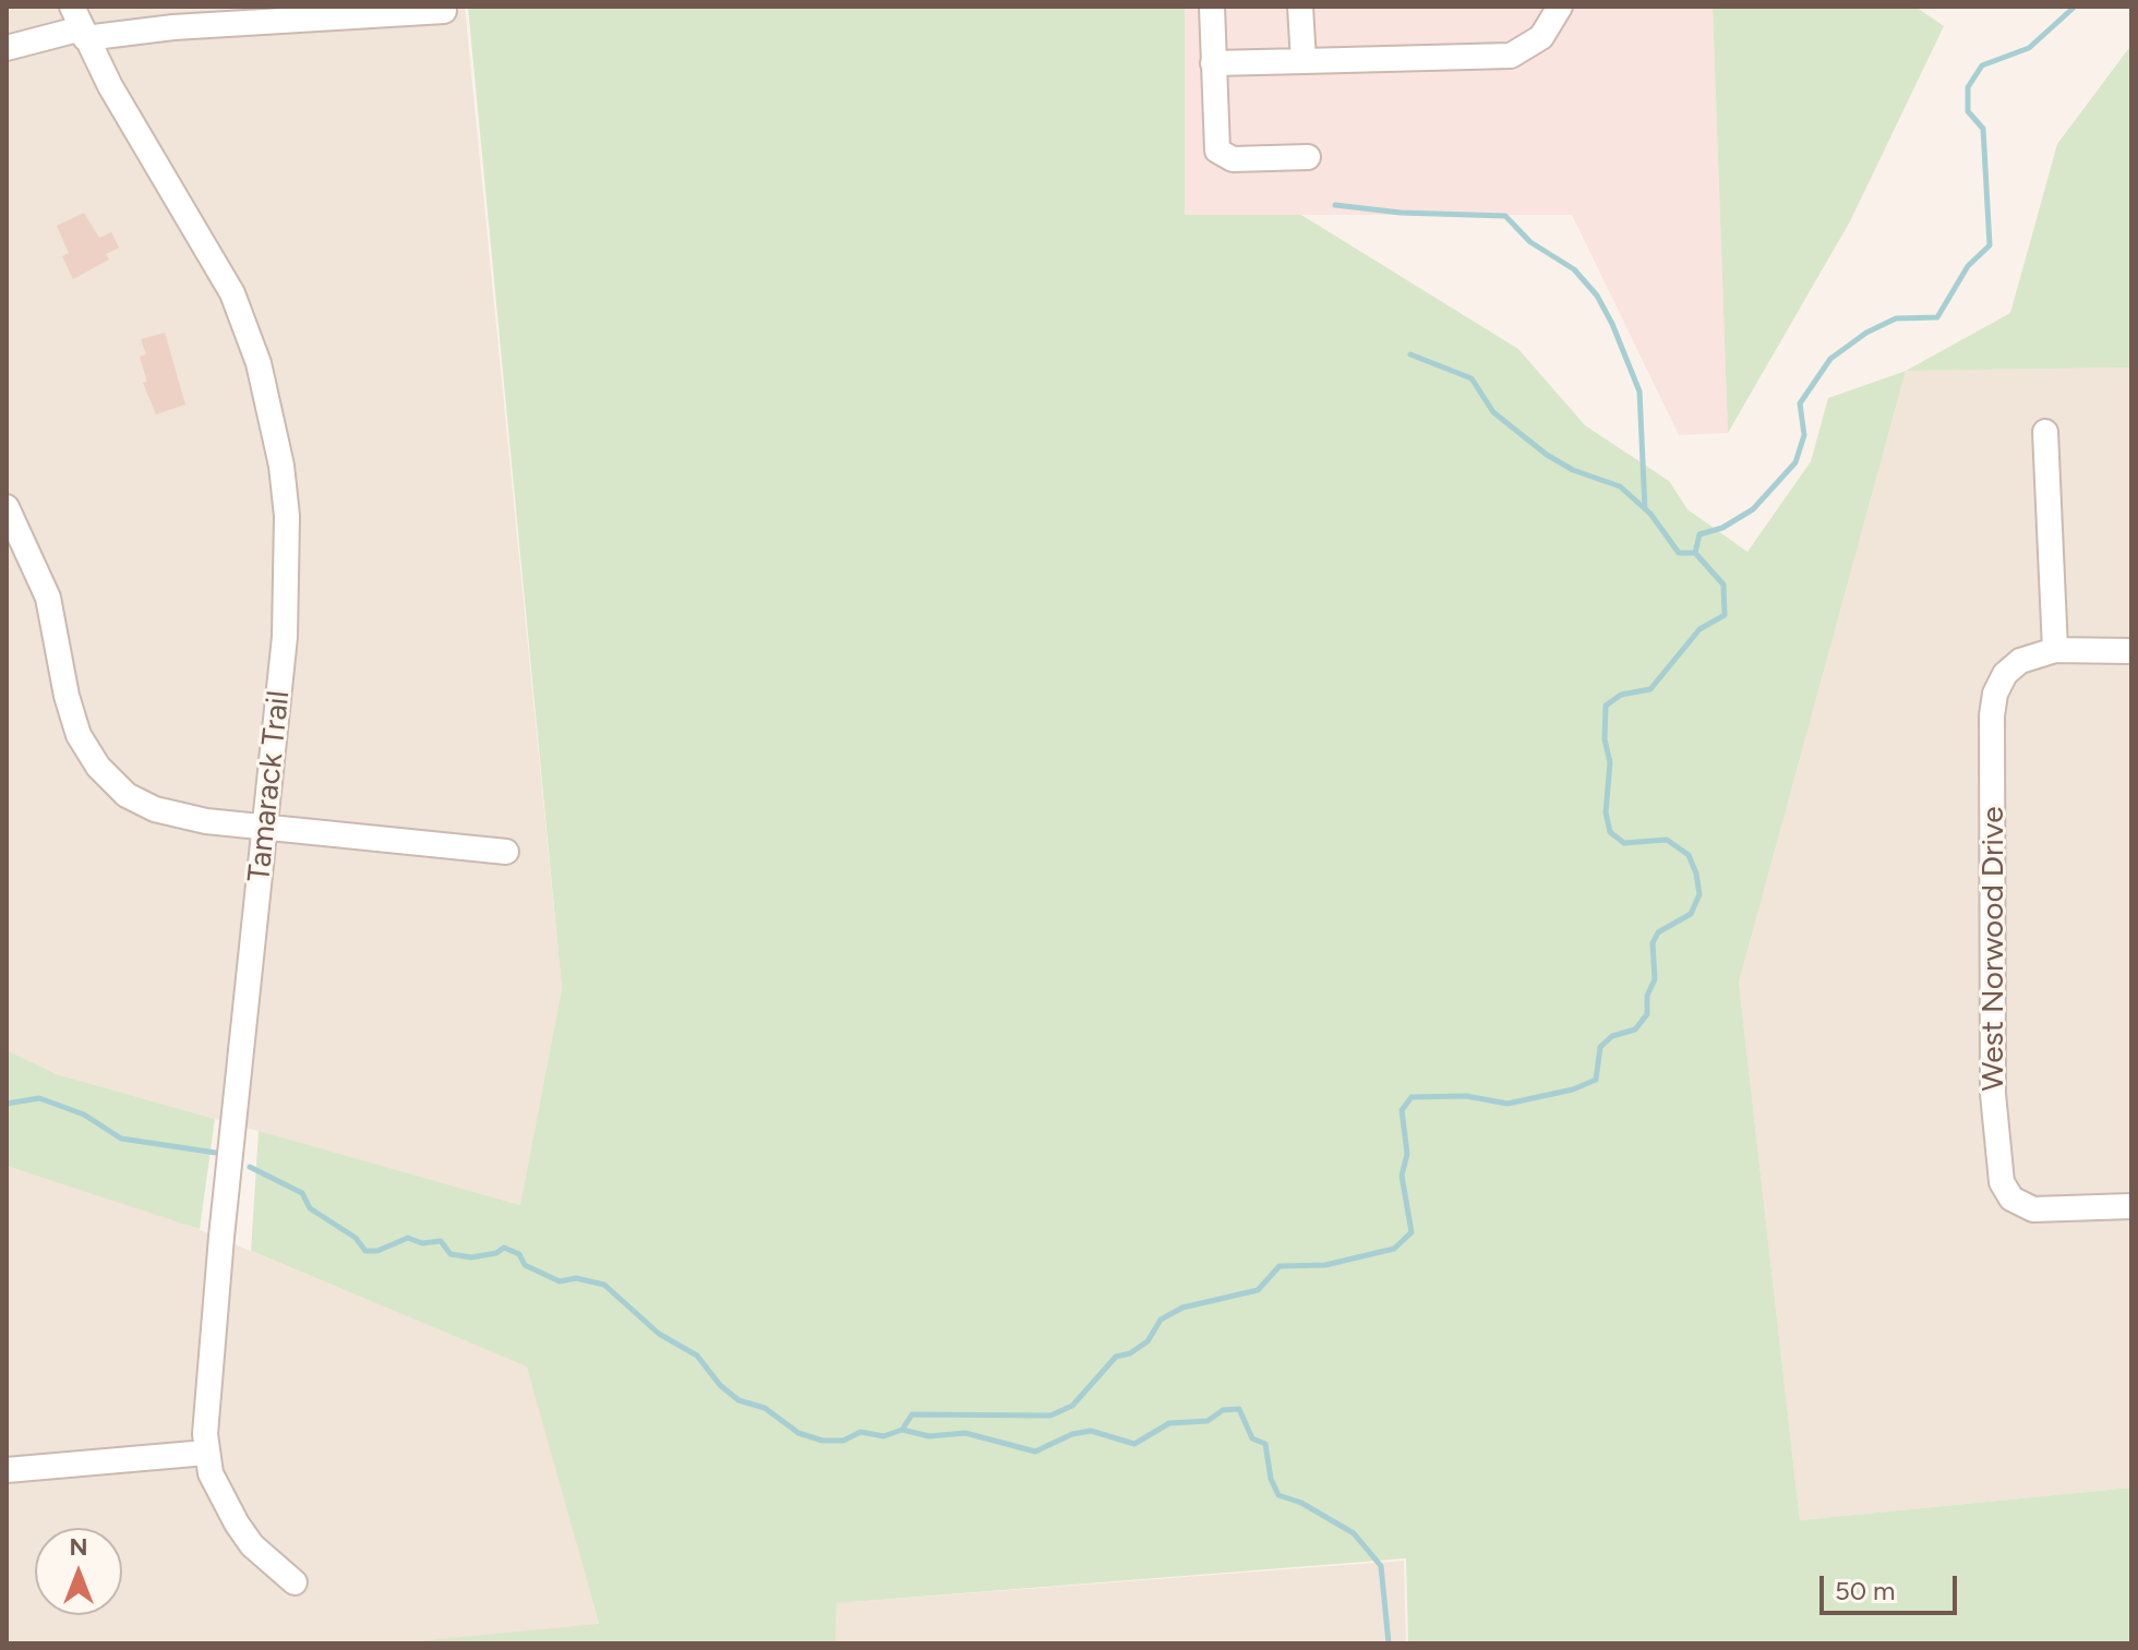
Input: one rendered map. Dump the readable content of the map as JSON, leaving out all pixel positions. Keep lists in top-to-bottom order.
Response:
{
  "streets": {
    "street": ["Tamarack Trail", "West Norwood Drive"]
  },
  "scale_bar": "50 m",
  "north": "top"
}
